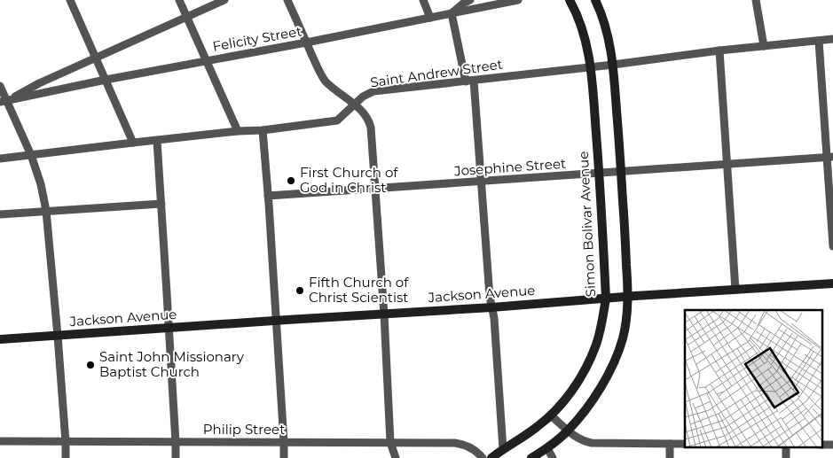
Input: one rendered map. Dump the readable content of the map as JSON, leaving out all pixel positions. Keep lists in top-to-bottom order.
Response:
{
  "streets": {
    "street": [
      "Felicity Street",
      "Saint Andrew Street",
      "Josephine Street",
      "Simon Bolivar Avenue",
      "Jackson Avenue",
      "Philip Street"
    ]
  },
  "crossings": [
    ["Saint Andrew Street", "Simon Bolivar Avenue"],
    ["Josephine Street", "Simon Bolivar Avenue"],
    ["Simon Bolivar Avenue", "Jackson Avenue"]
  ],
  "places": ["First Church of God in Christ", "Fifth Church of Christ Scientist", "Saint John Missionary Baptist Church"]
}
